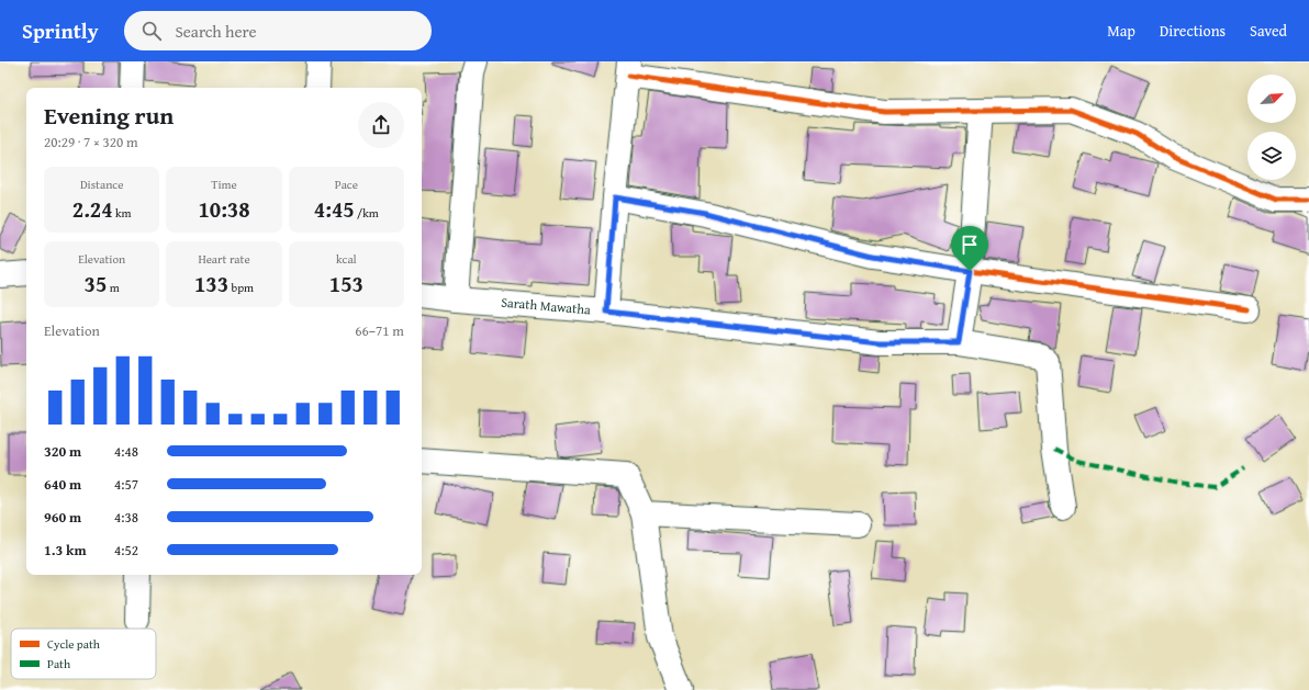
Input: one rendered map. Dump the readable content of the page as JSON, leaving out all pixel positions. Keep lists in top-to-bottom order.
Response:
{
  "streets": {
    "street": ["Sarath Mawatha"]
  },
  "legend": ["Cycle path", "Path"],
  "north": "top right",
  "page": {
    "header": "Sprintly",
    "search": "Search here",
    "nav": ["Map", "Directions", "Saved"],
    "heading": ["Evening run", "20:29 · 7 × 320 m"],
    "stats": [
      ["Distance", "2.24 km"],
      ["Time", "10:38"],
      ["Pace", "4:45 /km"],
      ["Elevation", "35 m"],
      ["Heart rate", "133 bpm"],
      ["kcal", "153"]
    ],
    "chart": ["Elevation", "66–71 m"],
    "list": [
      {
        "name": "320 m",
        "note": "4:48"
      },
      {
        "name": "640 m",
        "note": "4:57"
      },
      {
        "name": "960 m",
        "note": "4:38"
      },
      {
        "name": "1.3 km",
        "note": "4:52"
      }
    ]
  }
}
